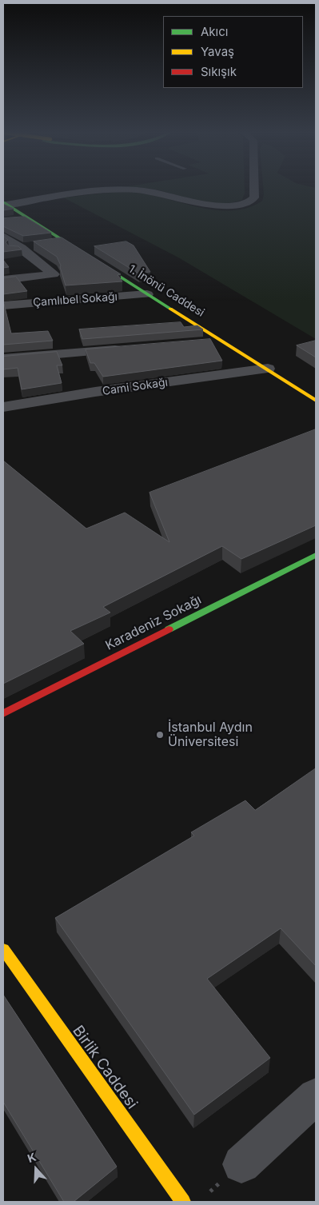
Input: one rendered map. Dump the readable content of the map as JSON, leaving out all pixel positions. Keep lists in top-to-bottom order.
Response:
{
  "streets": {
    "main road": ["1. İnönü Caddesi", "Karadeniz Sokağı", "Birlik Caddesi"],
    "street": ["Çamlıbel Sokağı", "Cami Sokağı"]
  },
  "crossings": [
    ["1. İnönü Caddesi", "Çamlıbel Sokağı"],
    ["1. İnönü Caddesi", "Cami Sokağı"]
  ],
  "places": ["İstanbul Aydın Üniversitesi"],
  "legend": ["Akıcı", "Yavaş", "Sıkışık"],
  "north": "top"
}
